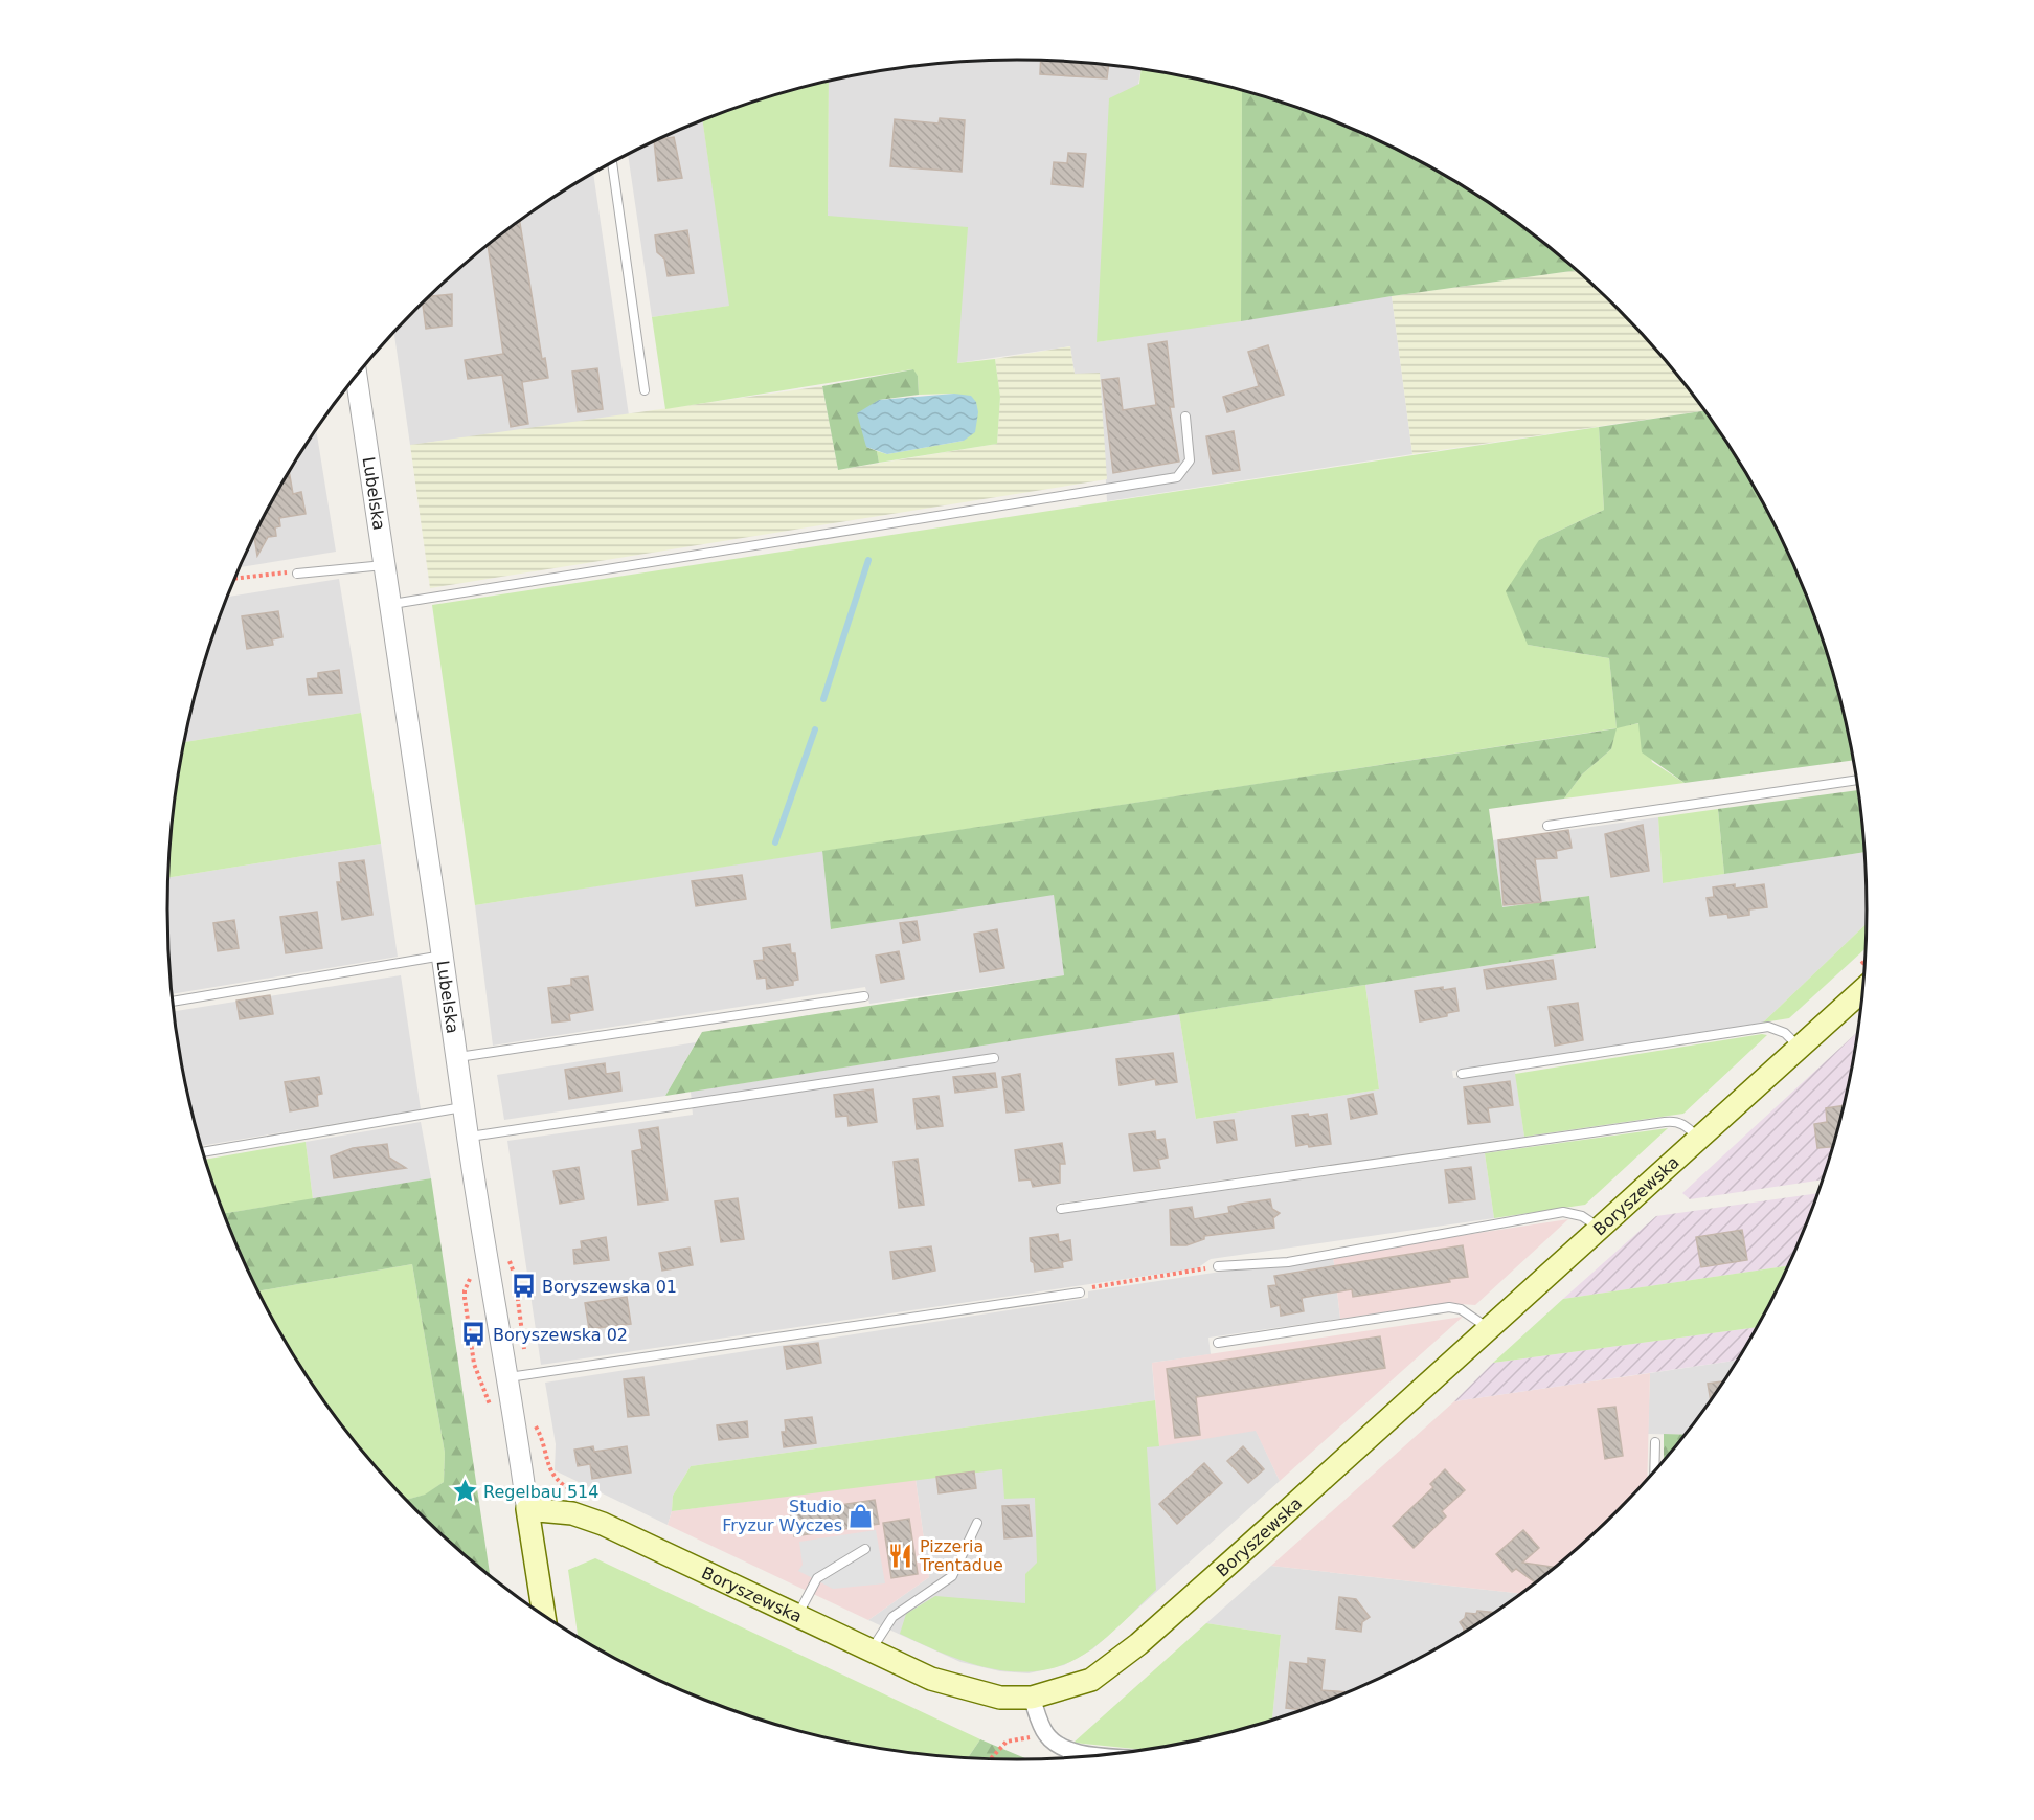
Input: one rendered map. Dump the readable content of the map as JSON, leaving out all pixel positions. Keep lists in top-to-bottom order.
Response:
{
  "streets": {
    "main road": ["Lubelska", "Boryszewska"]
  },
  "crossings": [
    ["Lubelska", "Boryszewska"]
  ],
  "places": {
    "bus stop": ["Boryszewska 01", "Boryszewska 02"],
    "place": ["Regelbau 514"],
    "shop": ["Studio Fryzur Wyczes"],
    "restaurant": ["Pizzeria Trentadue"]
  }
}
